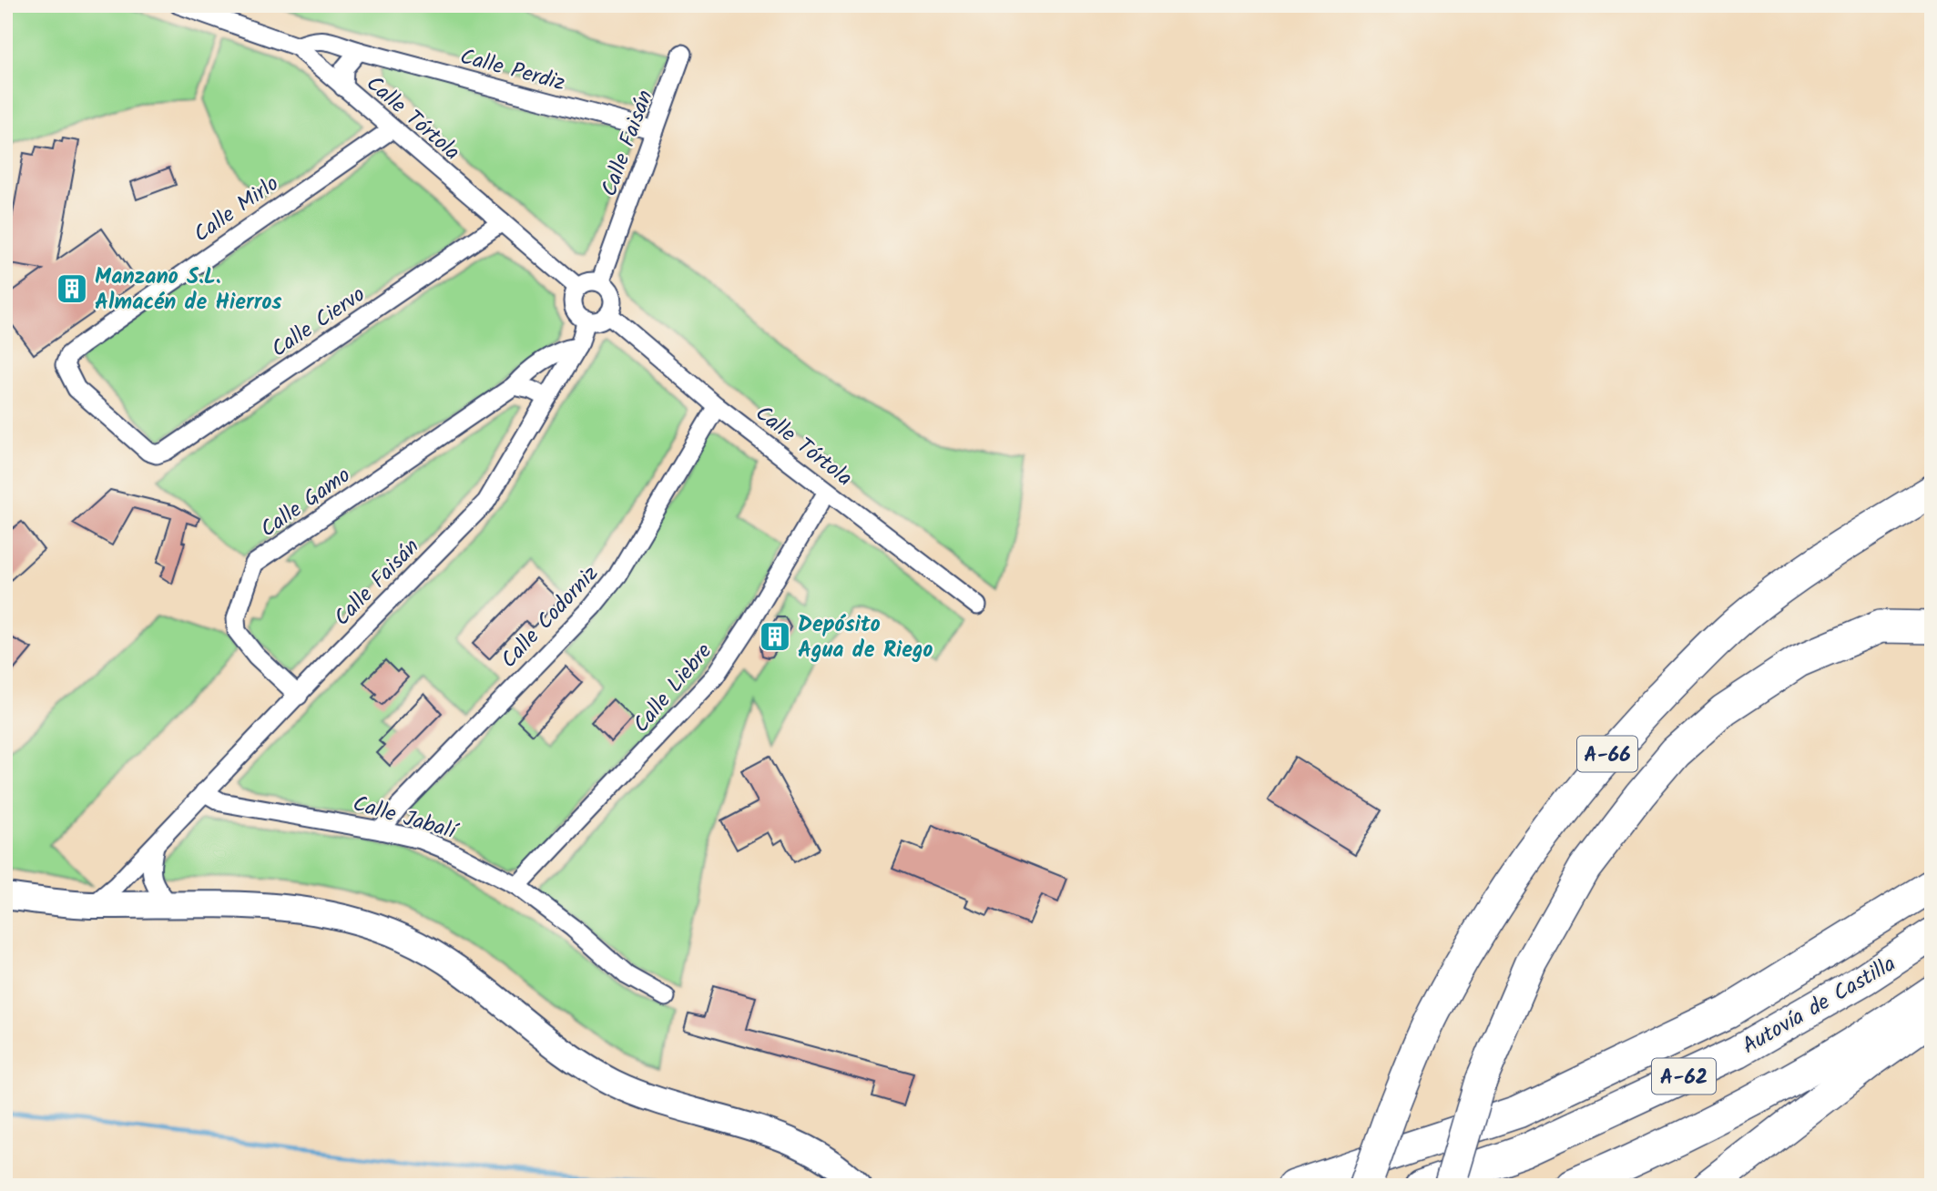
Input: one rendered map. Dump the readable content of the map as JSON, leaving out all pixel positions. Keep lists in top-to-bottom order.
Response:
{
  "streets": {
    "highway": ["A-66", "Autovía de Castilla", "A-62"],
    "street": [
      "Calle Perdiz",
      "Calle Tórtola",
      "Calle Faisán",
      "Calle Mirlo",
      "Calle Ciervo",
      "Calle Gamo",
      "Calle Codorniz",
      "Calle Liebre",
      "Calle Jabalí"
    ]
  },
  "crossings": [
    ["Calle Perdiz", "Calle Tórtola"],
    ["Calle Perdiz", "Calle Faisán"],
    ["Calle Tórtola", "Calle Faisán"],
    ["Calle Tórtola", "Calle Mirlo"],
    ["Calle Tórtola", "Calle Ciervo"],
    ["Calle Tórtola", "Calle Codorniz"],
    ["Calle Tórtola", "Calle Liebre"],
    ["Calle Faisán", "Calle Gamo"],
    ["Calle Faisán", "Calle Jabalí"],
    ["Calle Mirlo", "Calle Ciervo"],
    ["Calle Codorniz", "Calle Jabalí"],
    ["Calle Liebre", "Calle Jabalí"]
  ],
  "places": {
    "building": ["Manzano S.L. Almacén de Hierros", "Depósito Agua de Riego"]
  }
}
